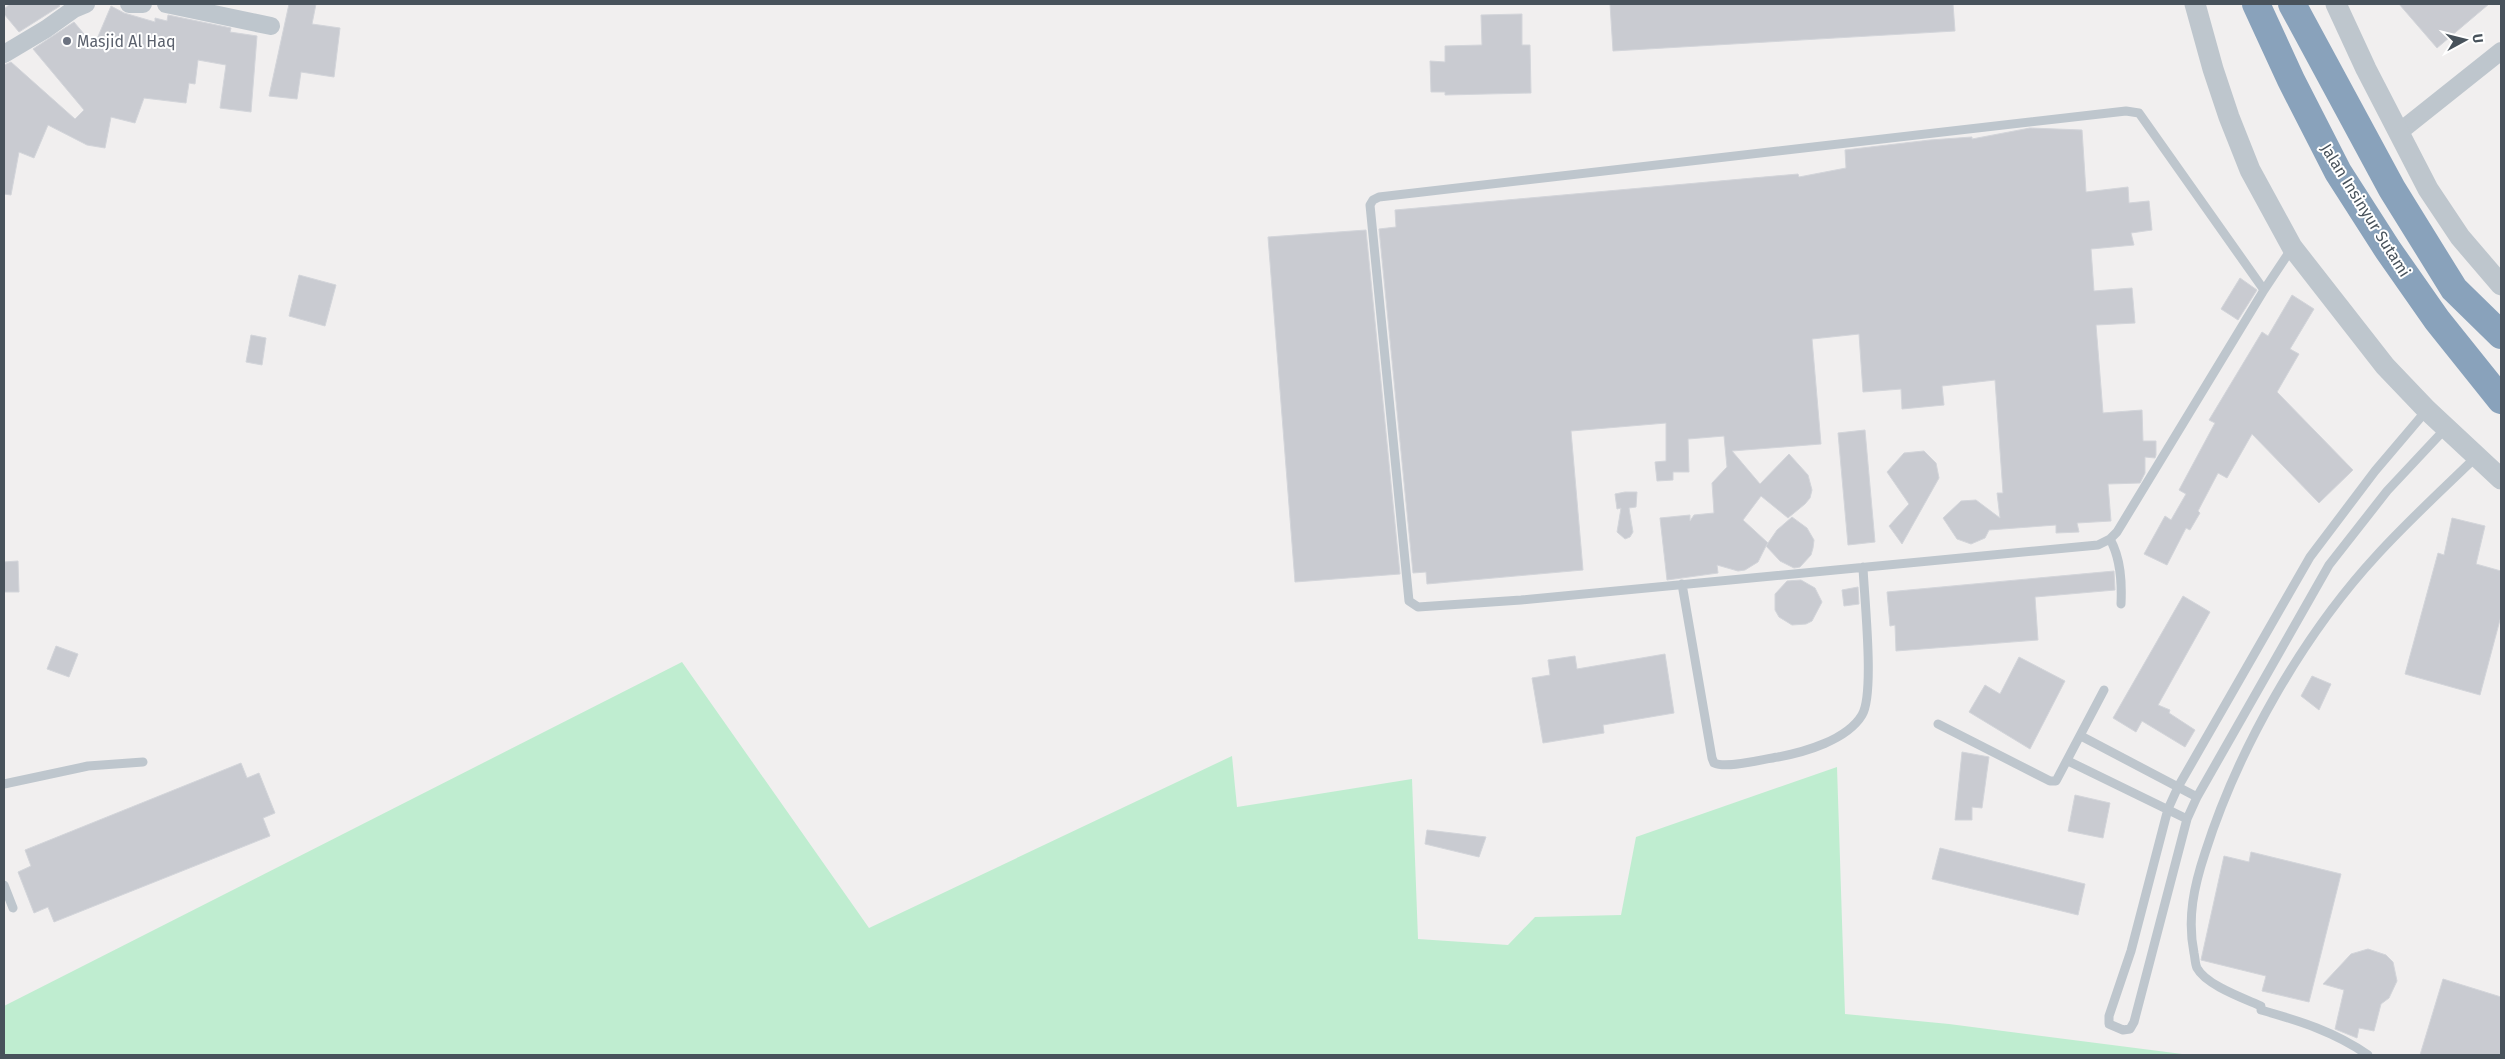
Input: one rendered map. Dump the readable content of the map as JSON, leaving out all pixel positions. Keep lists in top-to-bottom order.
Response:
{
  "streets": {
    "highway": ["Jalan Insinyur Sutami"]
  },
  "places": ["Masjid Al Haq"],
  "north": "right"
}
